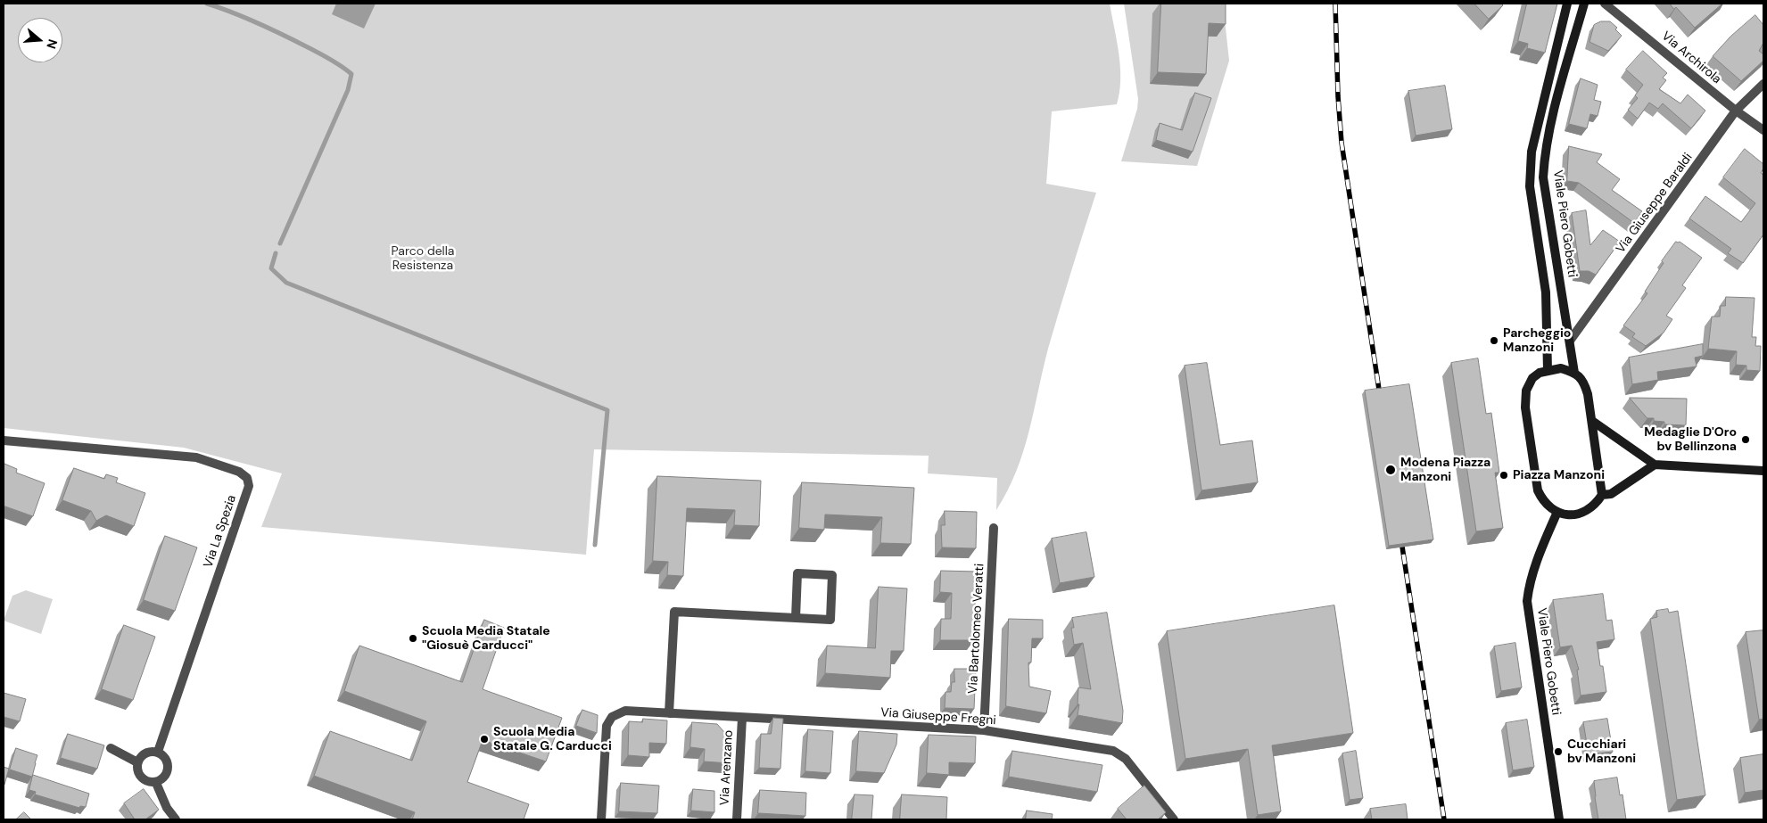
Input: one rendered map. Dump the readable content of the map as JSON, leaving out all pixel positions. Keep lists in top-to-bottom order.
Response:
{
  "streets": {
    "main road": ["Viale Piero Gobetti"],
    "street": [
      "Via Archirola",
      "Via Giuseppe Baraldi",
      "Via La Spezia",
      "Via Bartolomeo Veratti",
      "Via Giuseppe Fregni",
      "Via Arenzano"
    ]
  },
  "crossings": [
    ["Via Archirola", "Via Giuseppe Baraldi"],
    ["Via Giuseppe Baraldi", "Viale Piero Gobetti"],
    ["Via Bartolomeo Veratti", "Via Giuseppe Fregni"],
    ["Via Giuseppe Fregni", "Via Arenzano"]
  ],
  "parks": ["Parco della Resistenza"],
  "places": [
    "Parcheggio Manzoni",
    "Medaglie D'Oro bv Bellinzona",
    "Modena Piazza Manzoni",
    "Piazza Manzoni",
    "Scuola Media Statale \"Giosuè Carducci\"",
    "Scuola Media Statale G. Carducci",
    "Cucchiari bv Manzoni"
  ],
  "north": "right"
}
